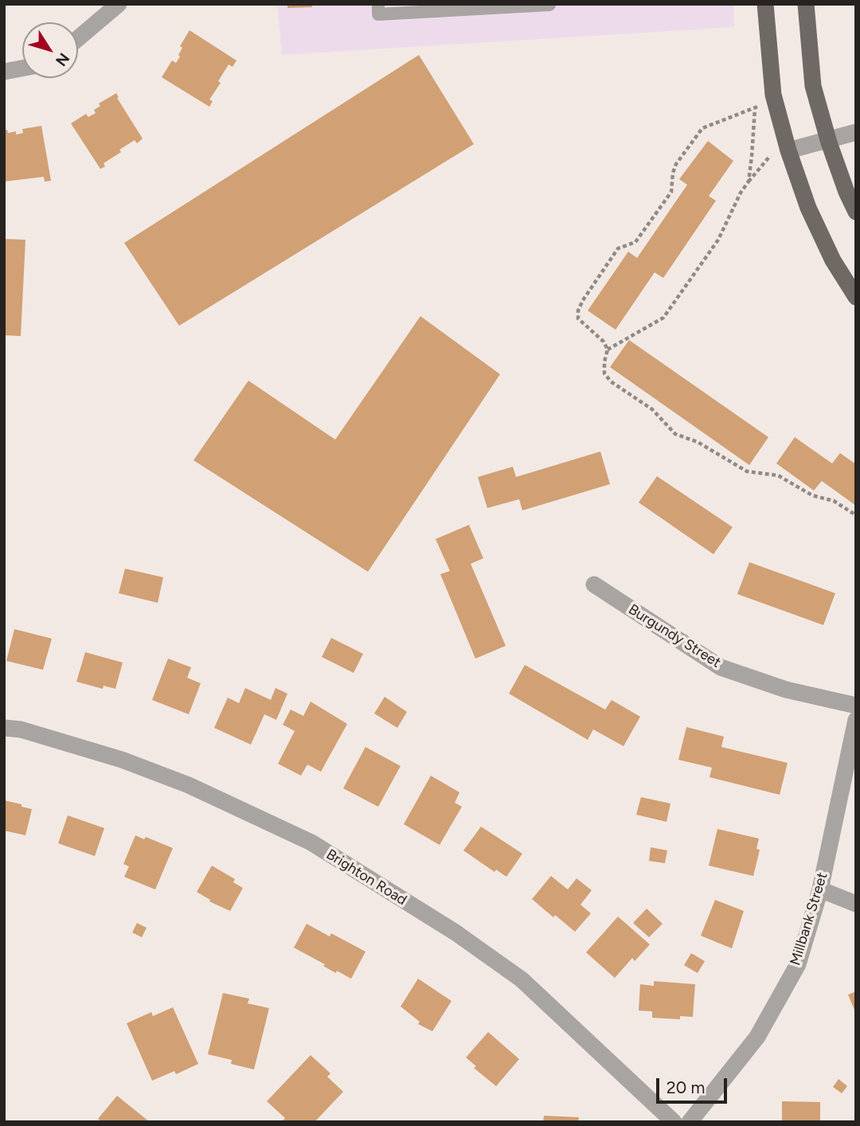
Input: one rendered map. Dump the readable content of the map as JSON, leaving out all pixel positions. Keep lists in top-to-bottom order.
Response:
{
  "streets": {
    "street": ["Burgundy Street", "Brighton Road", "Millbank Street"]
  },
  "scale_bar": "20 m",
  "north": "bottom right"
}
